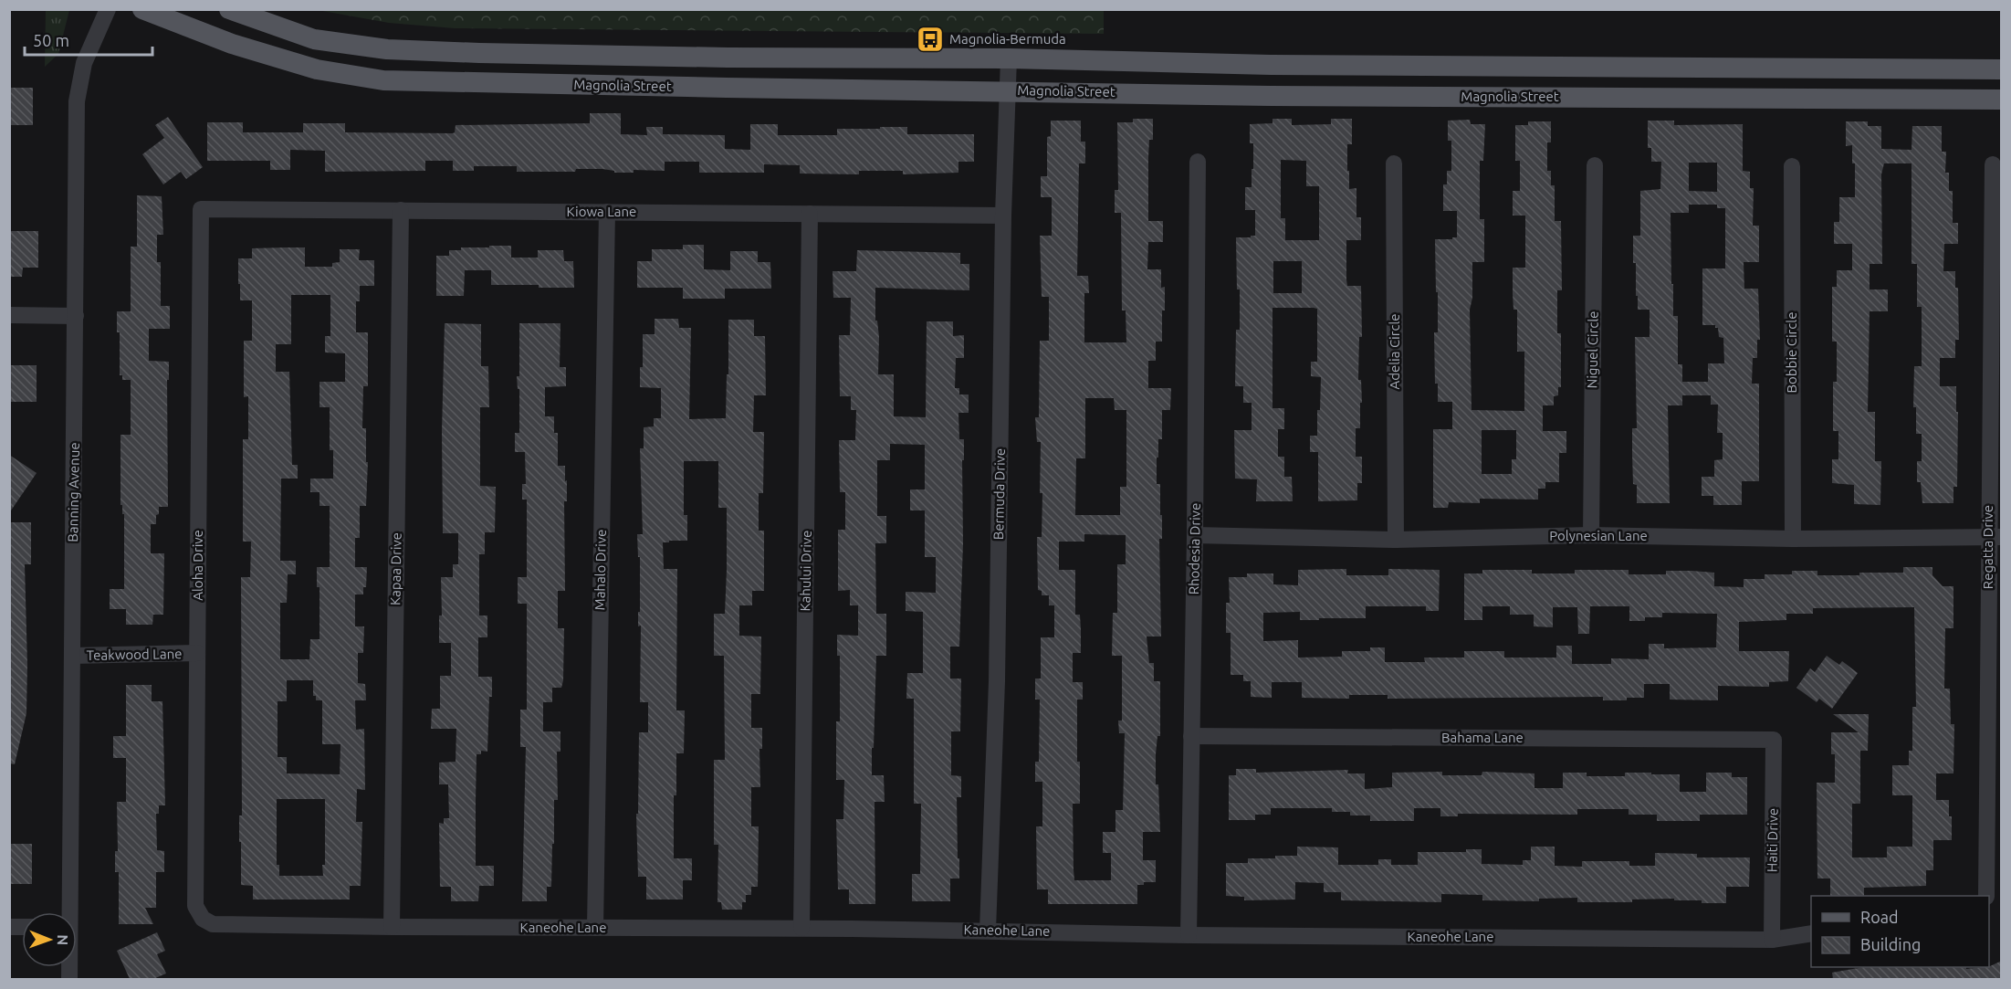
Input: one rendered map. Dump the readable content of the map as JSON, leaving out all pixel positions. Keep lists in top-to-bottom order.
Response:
{
  "streets": {
    "main road": ["Magnolia Street"],
    "street": [
      "Kiowa Lane",
      "Niguel Circle",
      "Adelia Circle",
      "Bobbie Circle",
      "Banning Avenue",
      "Bermuda Drive",
      "Polynesian Lane",
      "Regatta Drive",
      "Rhodesia Drive",
      "Aloha Drive",
      "Kapaa Drive",
      "Mahalo Drive",
      "Kahului Drive",
      "Teakwood Lane",
      "Bahama Lane",
      "Haiti Drive",
      "Kaneohe Lane"
    ]
  },
  "crossings": [
    ["Magnolia Street", "Bermuda Drive"],
    ["Kiowa Lane", "Bermuda Drive"],
    ["Kiowa Lane", "Aloha Drive"],
    ["Kiowa Lane", "Kapaa Drive"],
    ["Kiowa Lane", "Mahalo Drive"],
    ["Kiowa Lane", "Kahului Drive"],
    ["Niguel Circle", "Polynesian Lane"],
    ["Adelia Circle", "Polynesian Lane"],
    ["Bobbie Circle", "Polynesian Lane"],
    ["Banning Avenue", "Teakwood Lane"],
    ["Bermuda Drive", "Kaneohe Lane"],
    ["Polynesian Lane", "Regatta Drive"],
    ["Polynesian Lane", "Rhodesia Drive"],
    ["Rhodesia Drive", "Bahama Lane"],
    ["Rhodesia Drive", "Kaneohe Lane"],
    ["Aloha Drive", "Teakwood Lane"],
    ["Aloha Drive", "Kaneohe Lane"],
    ["Kapaa Drive", "Kaneohe Lane"],
    ["Mahalo Drive", "Kaneohe Lane"],
    ["Kahului Drive", "Kaneohe Lane"],
    ["Bahama Lane", "Haiti Drive"],
    ["Haiti Drive", "Kaneohe Lane"]
  ],
  "places": {
    "bus stop": ["Magnolia-Bermuda"]
  },
  "legend": ["Road", "Building"],
  "scale_bar": "50 m",
  "north": "right"
}
